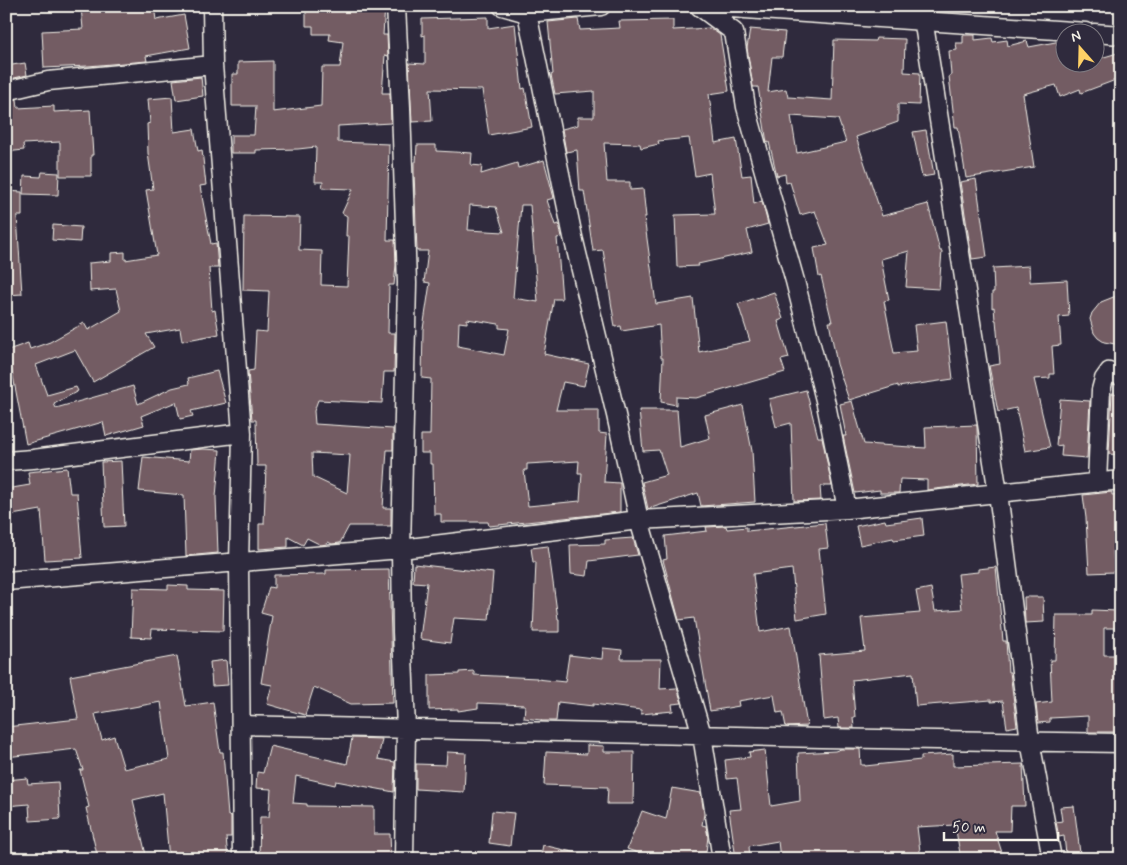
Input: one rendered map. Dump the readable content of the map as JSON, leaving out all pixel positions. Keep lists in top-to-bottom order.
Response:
{
  "scale_bar": "50 m",
  "north": "top"
}
